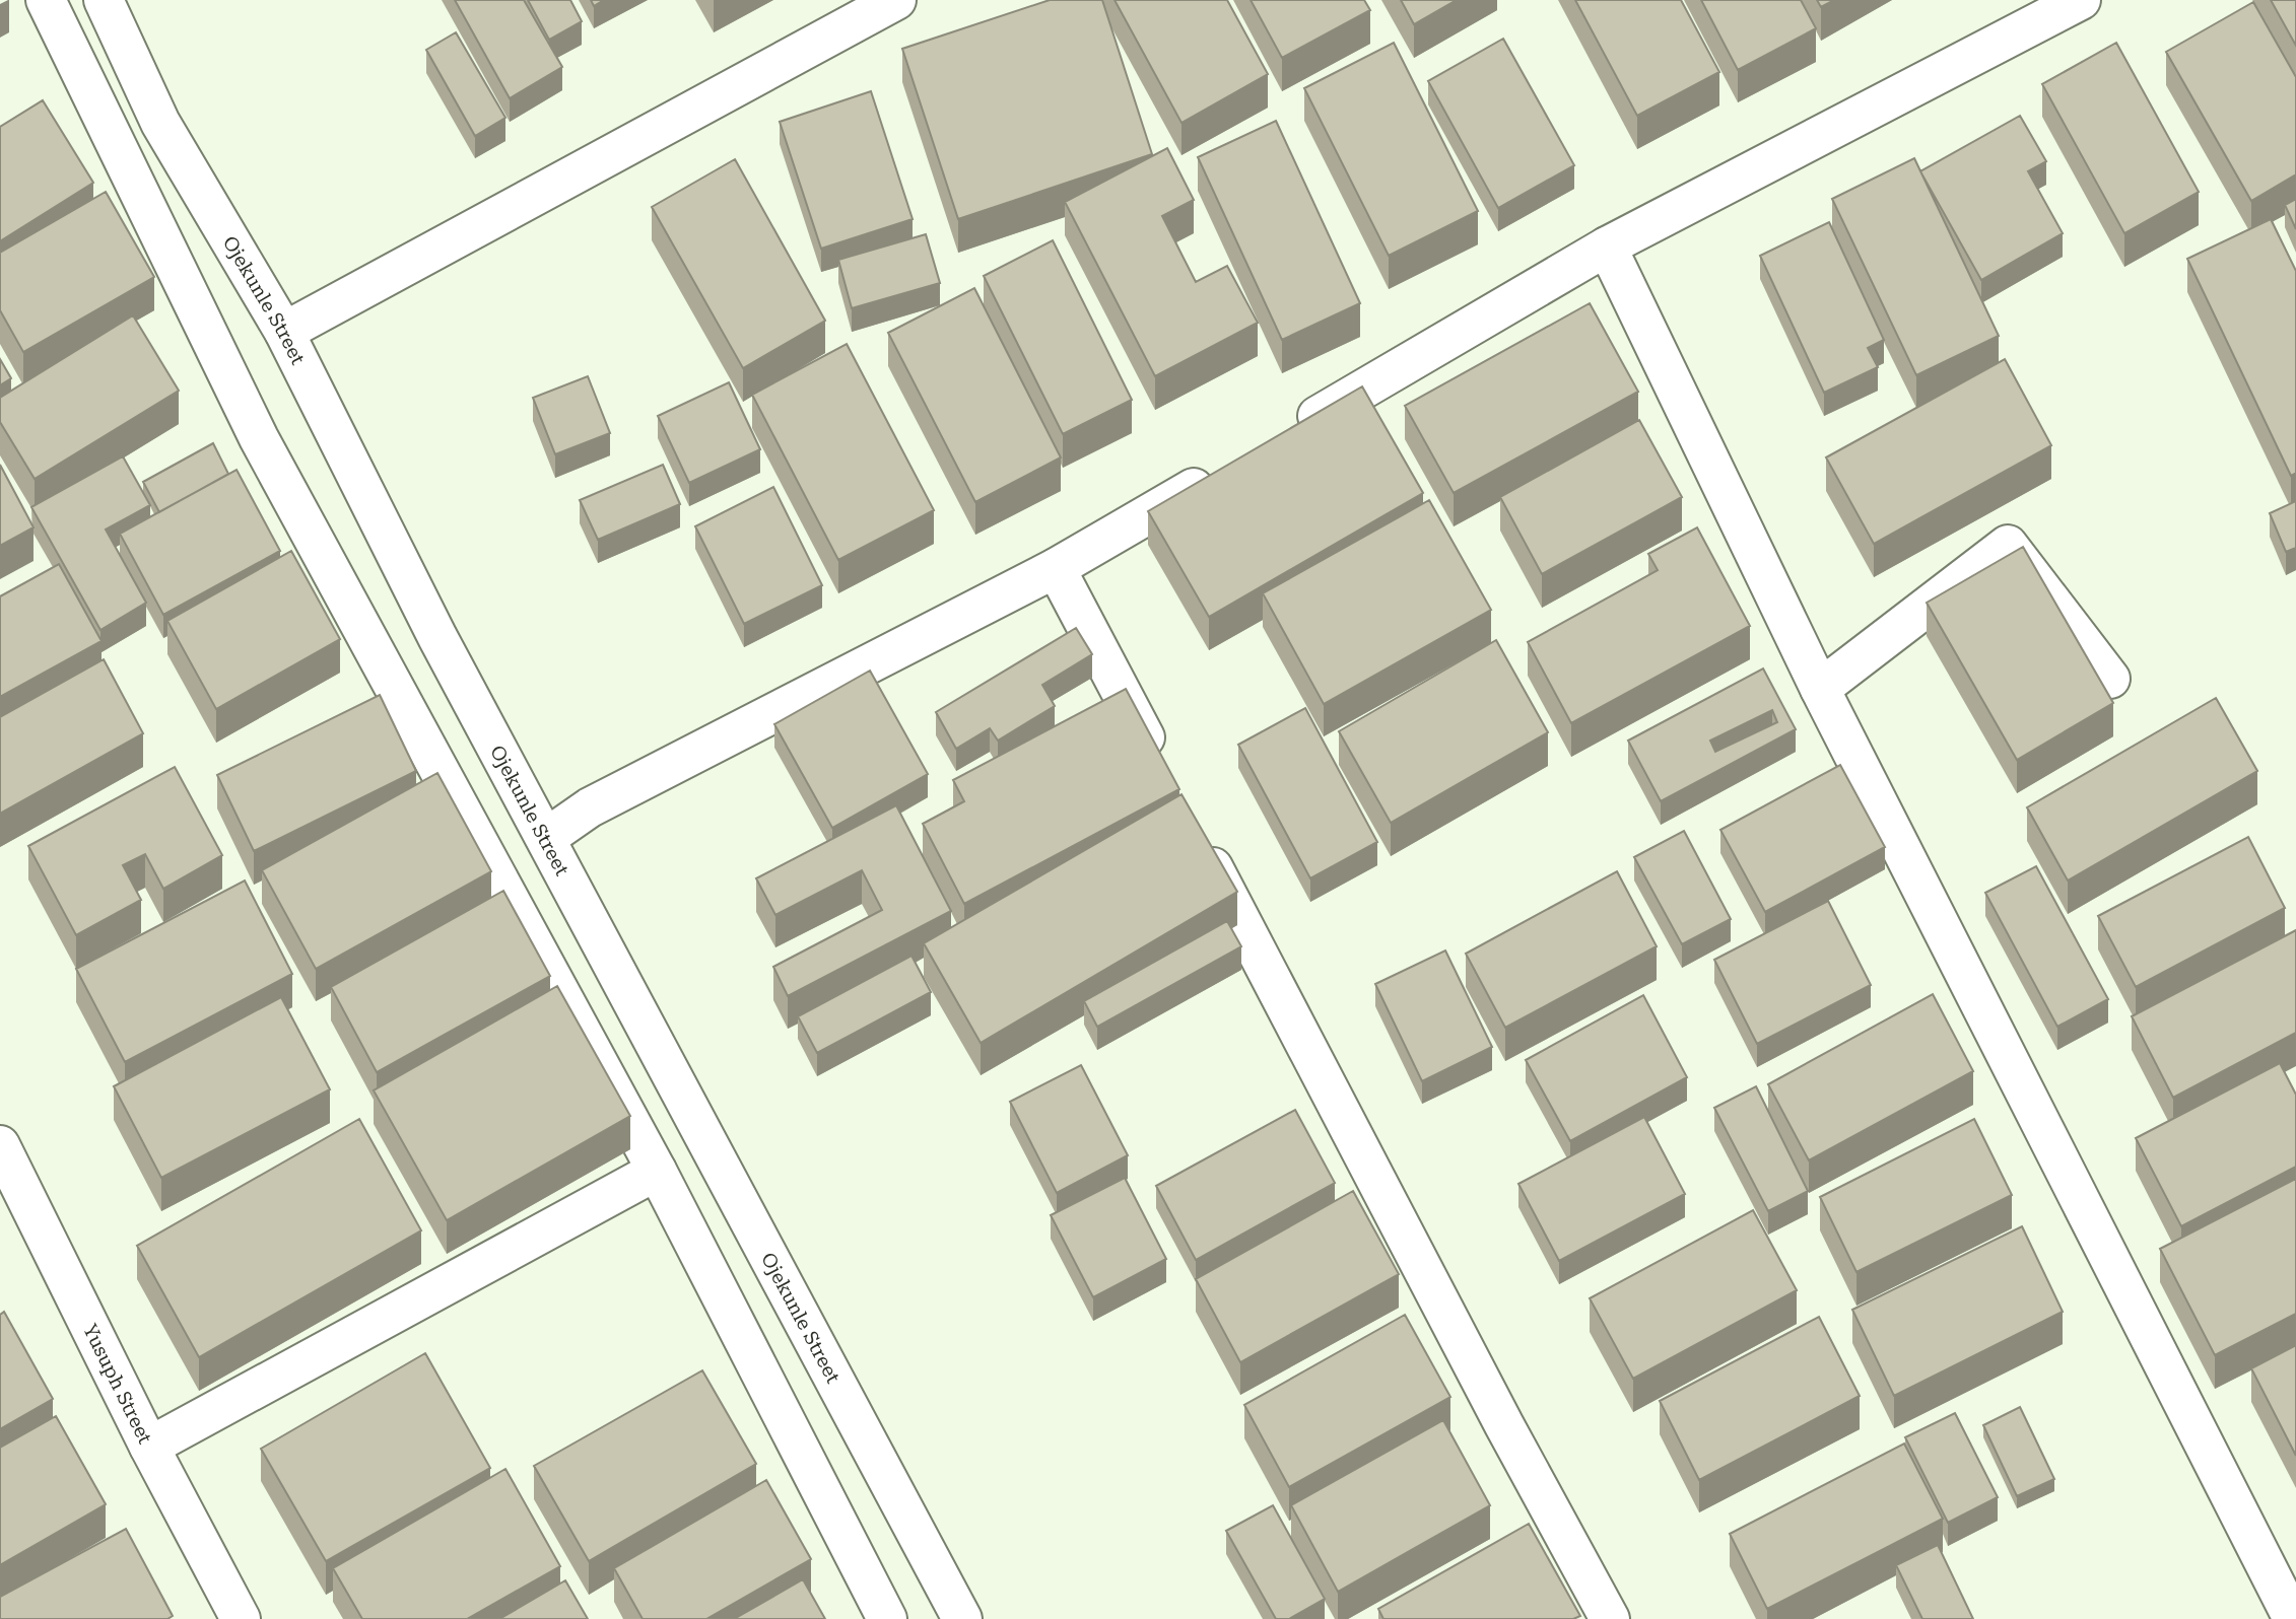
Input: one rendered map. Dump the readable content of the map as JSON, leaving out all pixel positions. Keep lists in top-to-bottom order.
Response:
{
  "streets": {
    "street": ["Ojekunle Street", "Yusuph Street"]
  }
}
